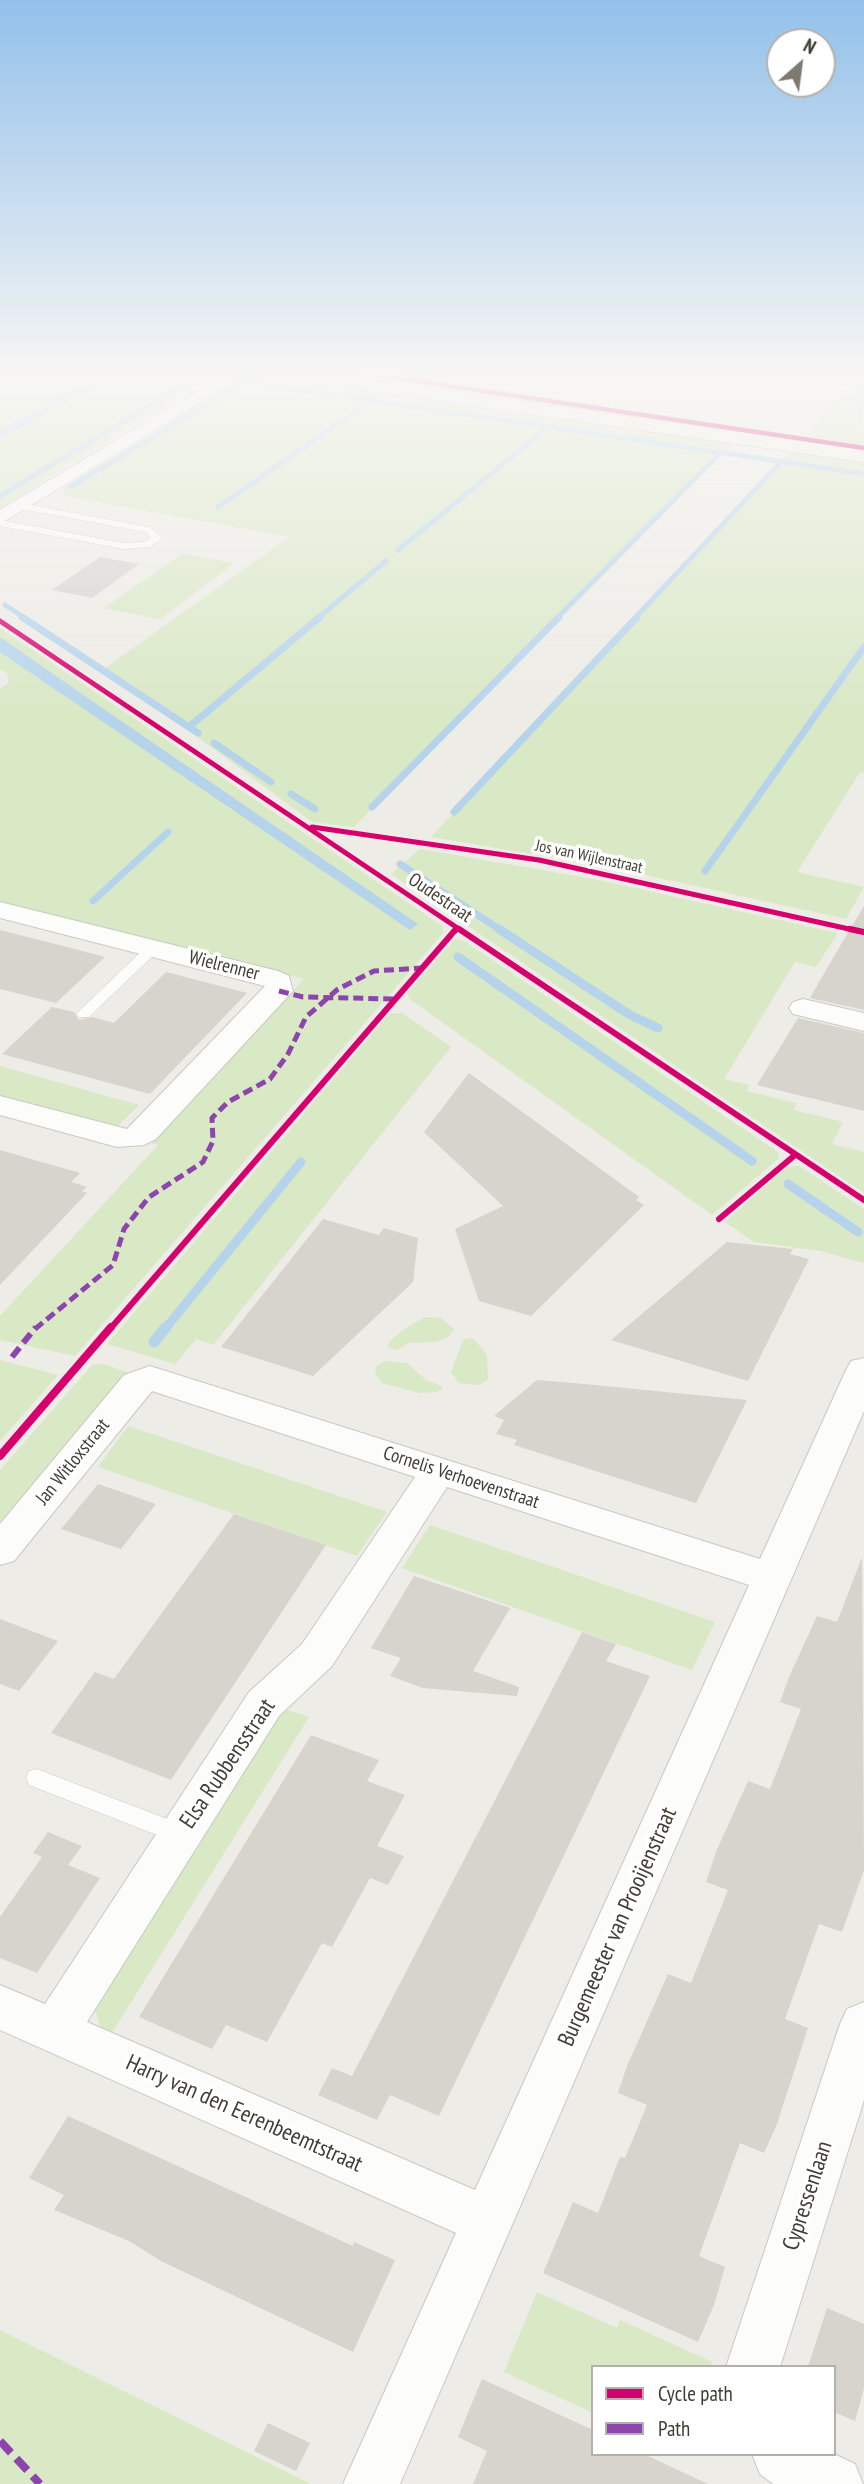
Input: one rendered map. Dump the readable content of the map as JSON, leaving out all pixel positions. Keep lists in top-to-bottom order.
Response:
{
  "streets": {
    "street": [
      "Wielrenner",
      "Jan Witloxstraat",
      "Cornelis Verhoevenstraat",
      "Elsa Rubbensstraat",
      "Burgemeester van Prooijenstraat",
      "Harry van den Eerenbeemtstraat",
      "Cypressenlaan"
    ],
    "cycle path": ["Jos van Wijlenstraat", "Oudestraat"]
  },
  "crossings": [
    ["Jan Witloxstraat", "Cornelis Verhoevenstraat"],
    ["Cornelis Verhoevenstraat", "Elsa Rubbensstraat"],
    ["Cornelis Verhoevenstraat", "Burgemeester van Prooijenstraat"],
    ["Elsa Rubbensstraat", "Harry van den Eerenbeemtstraat"],
    ["Burgemeester van Prooijenstraat", "Harry van den Eerenbeemtstraat"]
  ],
  "legend": ["Cycle path", "Path"],
  "north": "top right"
}
